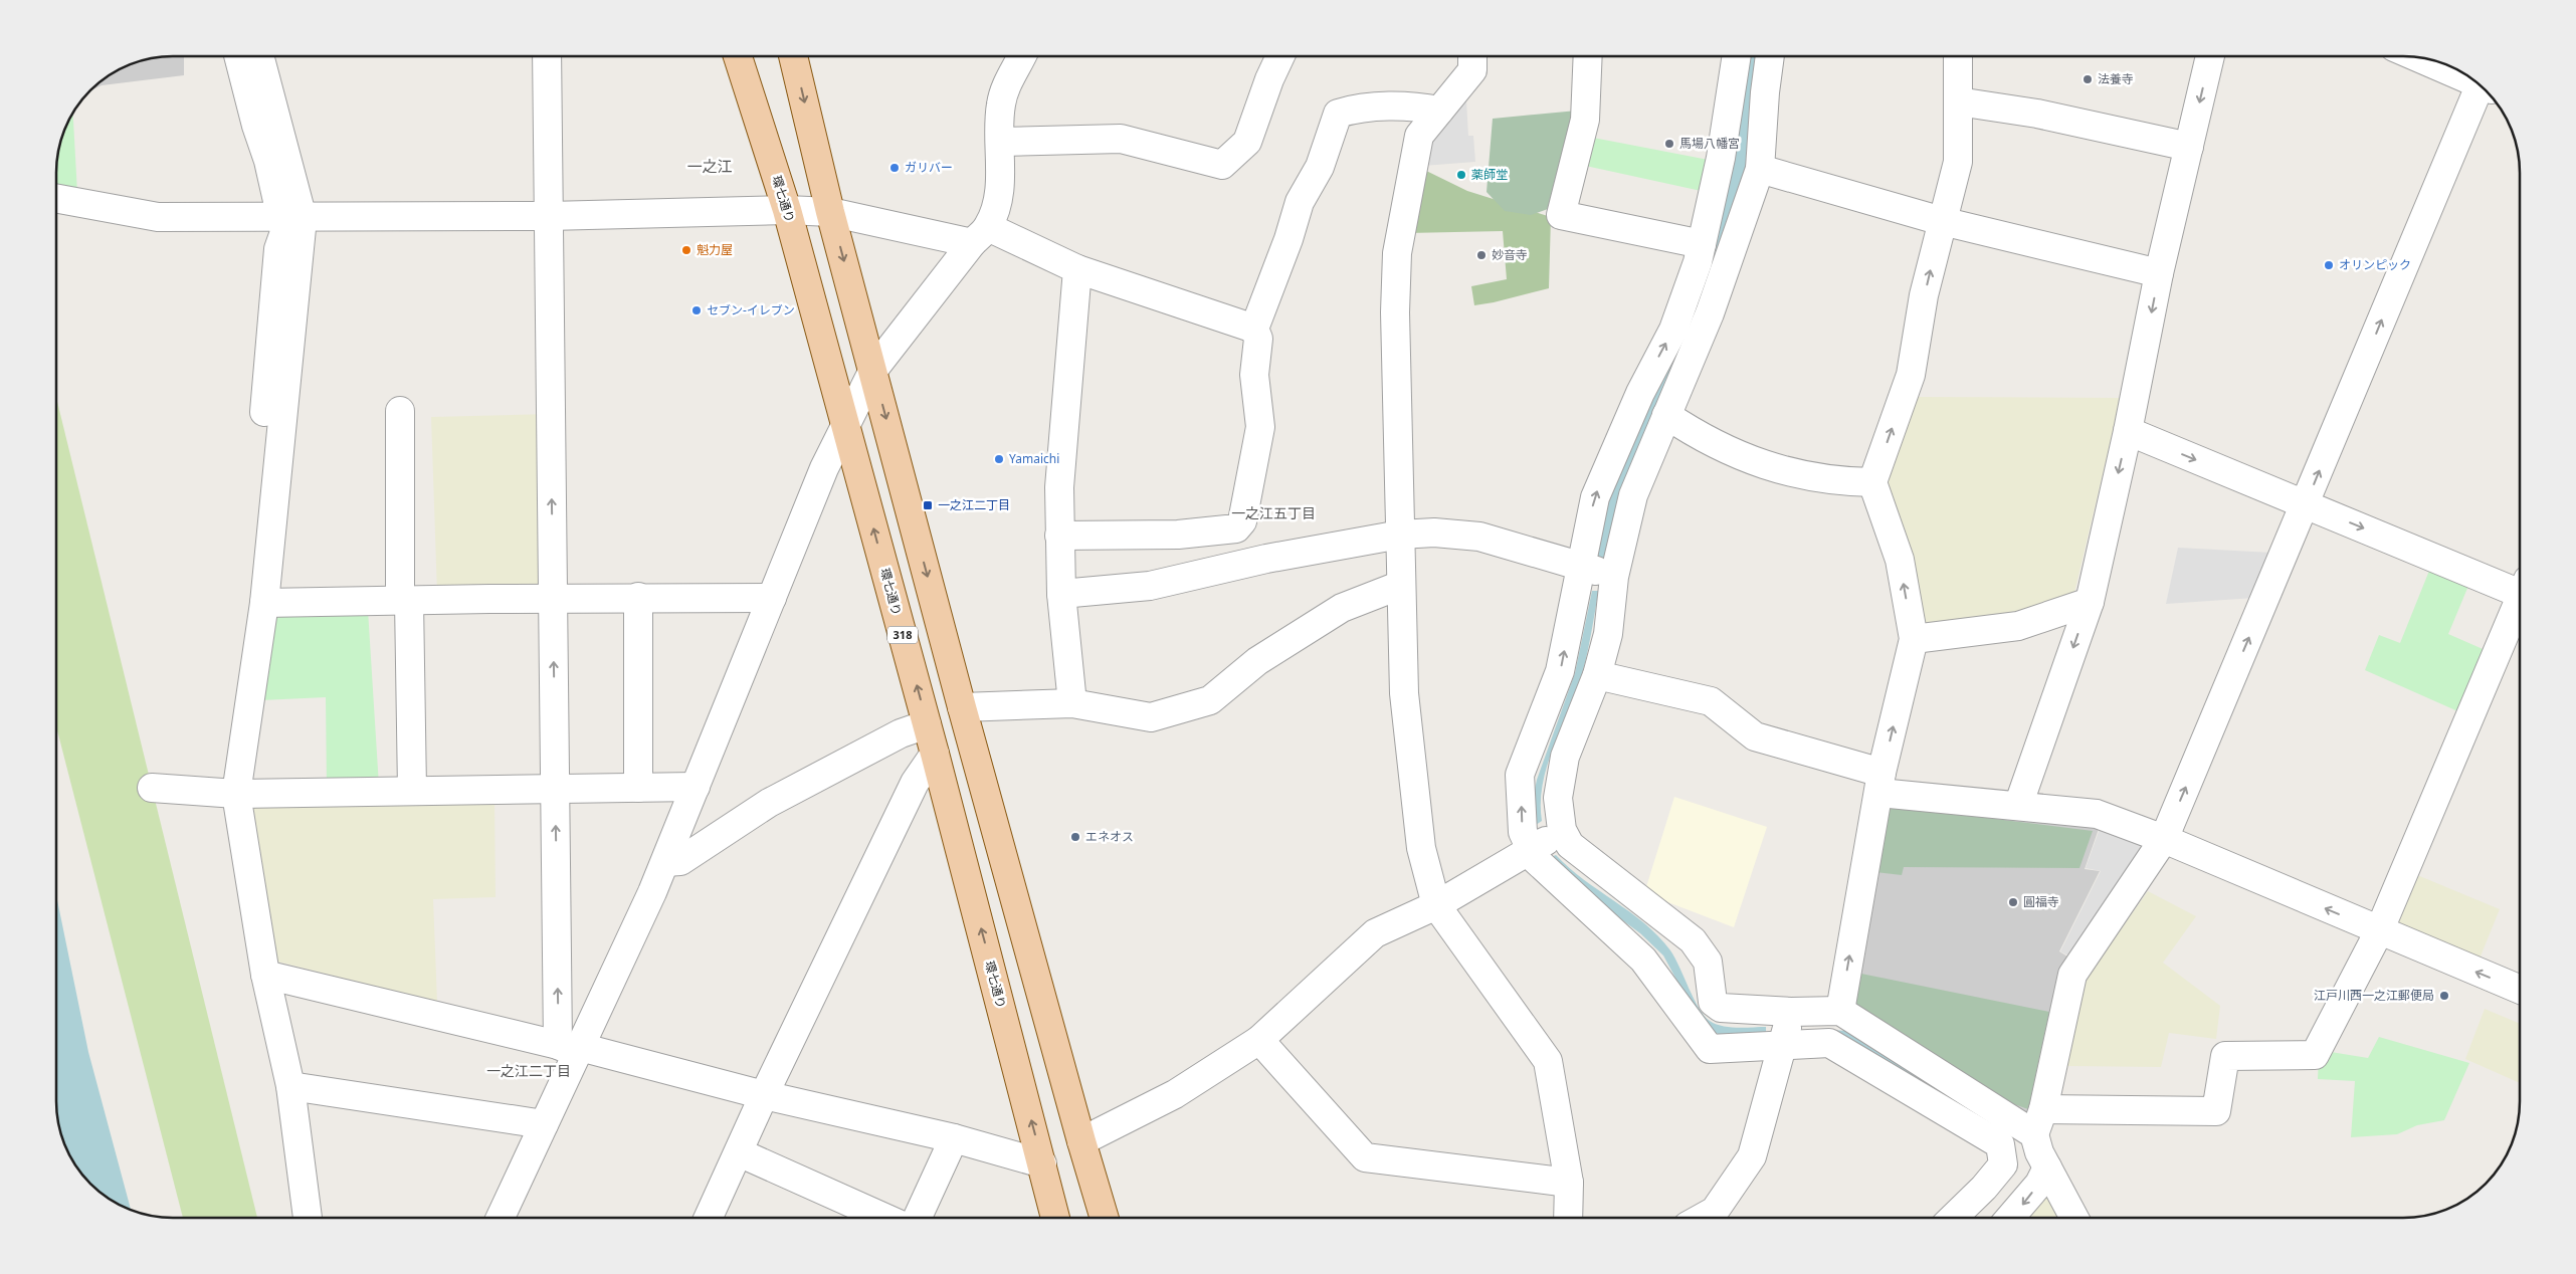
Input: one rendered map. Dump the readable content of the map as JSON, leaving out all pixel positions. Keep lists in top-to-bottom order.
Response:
{
  "streets": {
    "main road": ["環七通り", "318"]
  },
  "districts": ["一之江", "一之江五丁目", "一之江二丁目"],
  "places": {
    "other": [
      "法養寺",
      "馬場八幡宮",
      "ガリバー",
      "薬師堂",
      "魁力屋",
      "妙音寺",
      "オリンピック",
      "セブン-イレブン",
      "Yamaichi",
      "エネオス",
      "圓福寺",
      "江戸川西一之江郵便局"
    ],
    "transit": ["一之江二丁目"]
  }
}
